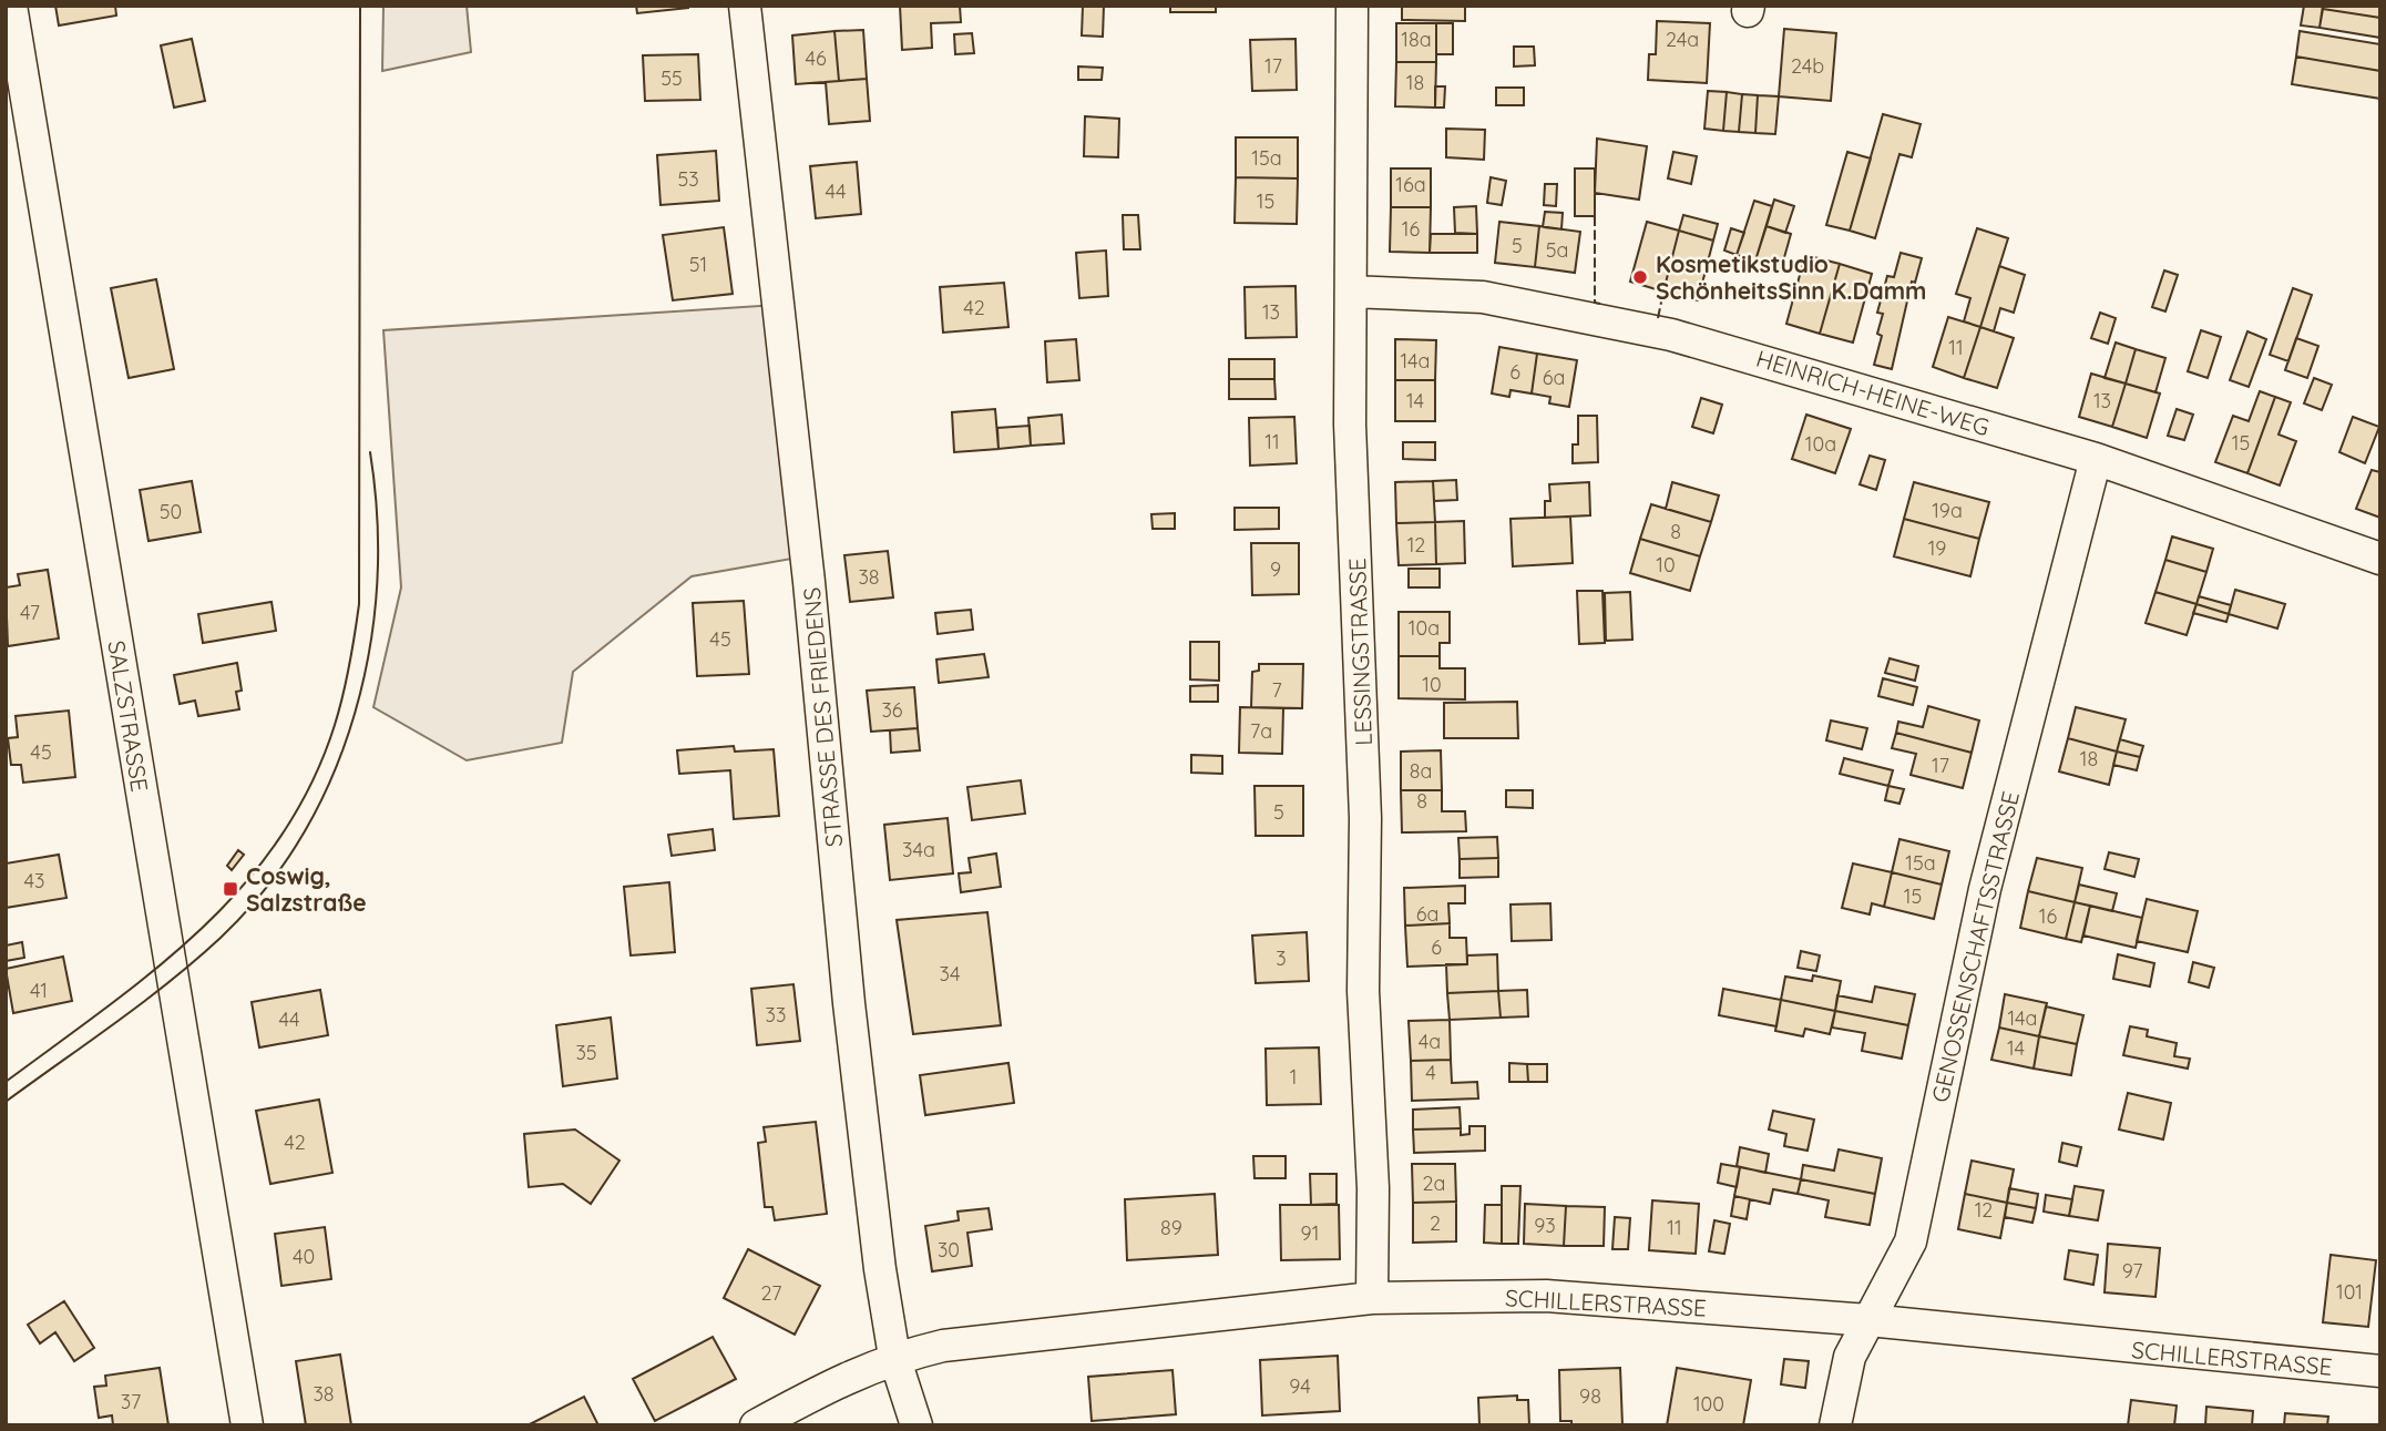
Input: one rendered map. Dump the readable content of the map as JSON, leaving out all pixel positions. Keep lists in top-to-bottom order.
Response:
{
  "streets": {
    "street": [
      "HEINRICH-HEINE-WEG",
      "LESSINGSTRASSE",
      "SALZSTRASSE",
      "STRASSE DES FRIEDENS",
      "GENOSSENSCHAFTSSTRASSE",
      "SCHILLERSTRASSE"
    ]
  },
  "crossings": [
    ["HEINRICH-HEINE-WEG", "LESSINGSTRASSE"],
    ["HEINRICH-HEINE-WEG", "GENOSSENSCHAFTSSTRASSE"],
    ["LESSINGSTRASSE", "SCHILLERSTRASSE"],
    ["STRASSE DES FRIEDENS", "SCHILLERSTRASSE"],
    ["GENOSSENSCHAFTSSTRASSE", "SCHILLERSTRASSE"]
  ],
  "places": {
    "other": ["Kosmetikstudio SchönheitsSinn K.Damm"],
    "transit": ["Coswig, Salzstraße"]
  },
  "house_numbers": [
    "18a",
    "24a",
    "46",
    "17",
    "24b",
    "55",
    "18",
    "15a",
    "53",
    "16a",
    "44",
    "15",
    "16",
    "5",
    "5a",
    "51",
    "42",
    "13",
    "11",
    "14a",
    "6",
    "6a",
    "14",
    "13",
    "11",
    "15",
    "10a",
    "19a",
    "50",
    "8",
    "12",
    "19",
    "10",
    "9",
    "38",
    "47",
    "10a",
    "45",
    "10",
    "7",
    "36",
    "7a",
    "45",
    "18",
    "17",
    "8a",
    "8",
    "5",
    "34a",
    "15a",
    "43",
    "15",
    "6a",
    "16",
    "6",
    "3",
    "34",
    "41",
    "33",
    "14a",
    "44",
    "4a",
    "14",
    "35",
    "4",
    "1",
    "42",
    "2a",
    "12",
    "2",
    "93",
    "89",
    "11",
    "91",
    "30",
    "40",
    "97",
    "101",
    "27",
    "94",
    "38",
    "98",
    "37",
    "100"
  ]
}
